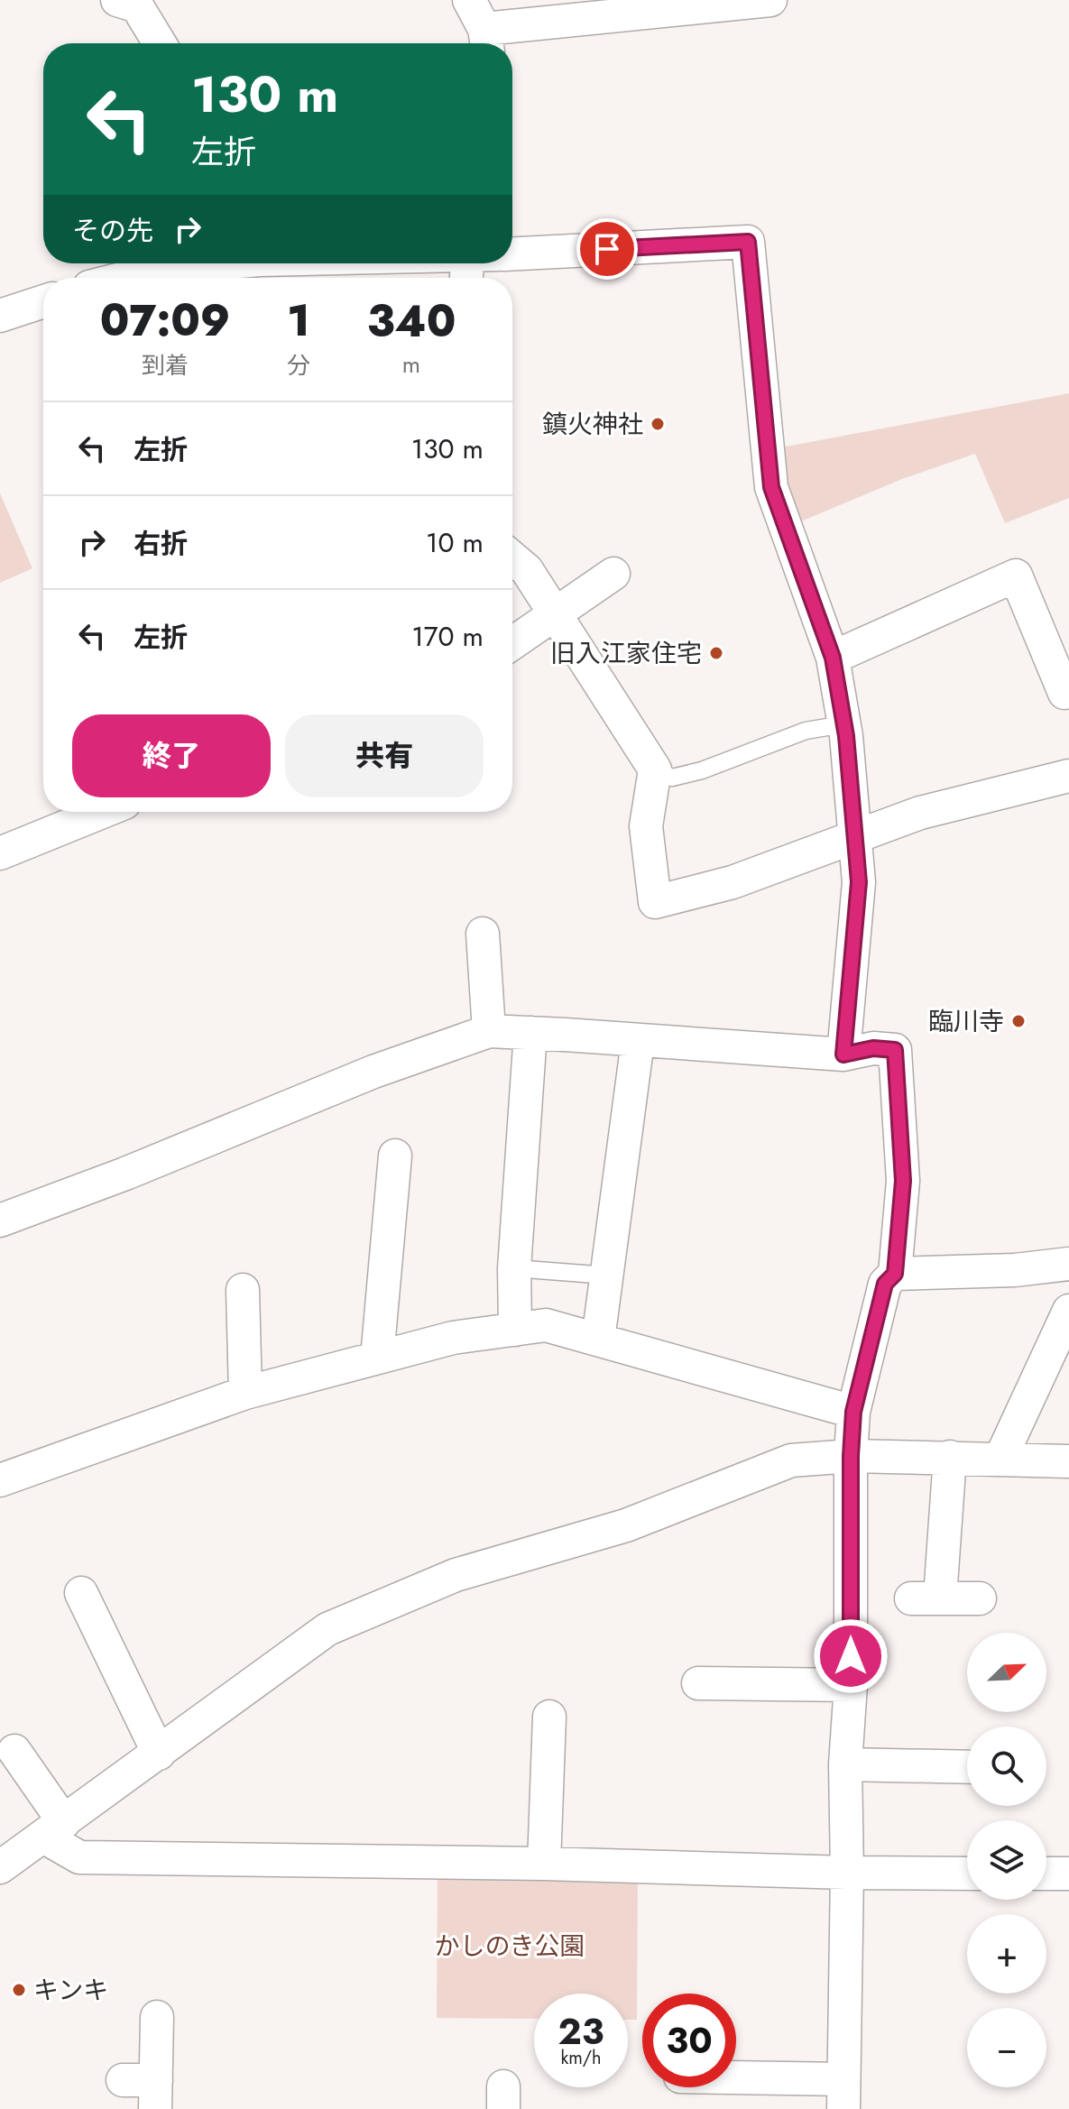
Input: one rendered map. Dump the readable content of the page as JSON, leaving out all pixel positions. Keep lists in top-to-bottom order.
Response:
{
  "parks": ["かしのき公園"],
  "places": [
    "鎮火神社",
    "旧入江家住宅",
    "臨川寺",
    "キンキ"
  ],
  "north": "top right",
  "page": {
    "turn": ["130 m", "左折"],
    "then": "その先",
    "eta": [
      "07:09",
      "到着",
      "1",
      "分",
      "340",
      "m"
    ],
    "list": [
      {
        "name": "左折",
        "value": "130 m"
      },
      {
        "name": "右折",
        "value": "10 m"
      },
      {
        "name": "左折",
        "value": "170 m"
      }
    ],
    "buttons": ["終了", "共有"],
    "map_buttons": ["+", "−"],
    "speed": "23 km/h",
    "limit": "30"
  }
}
